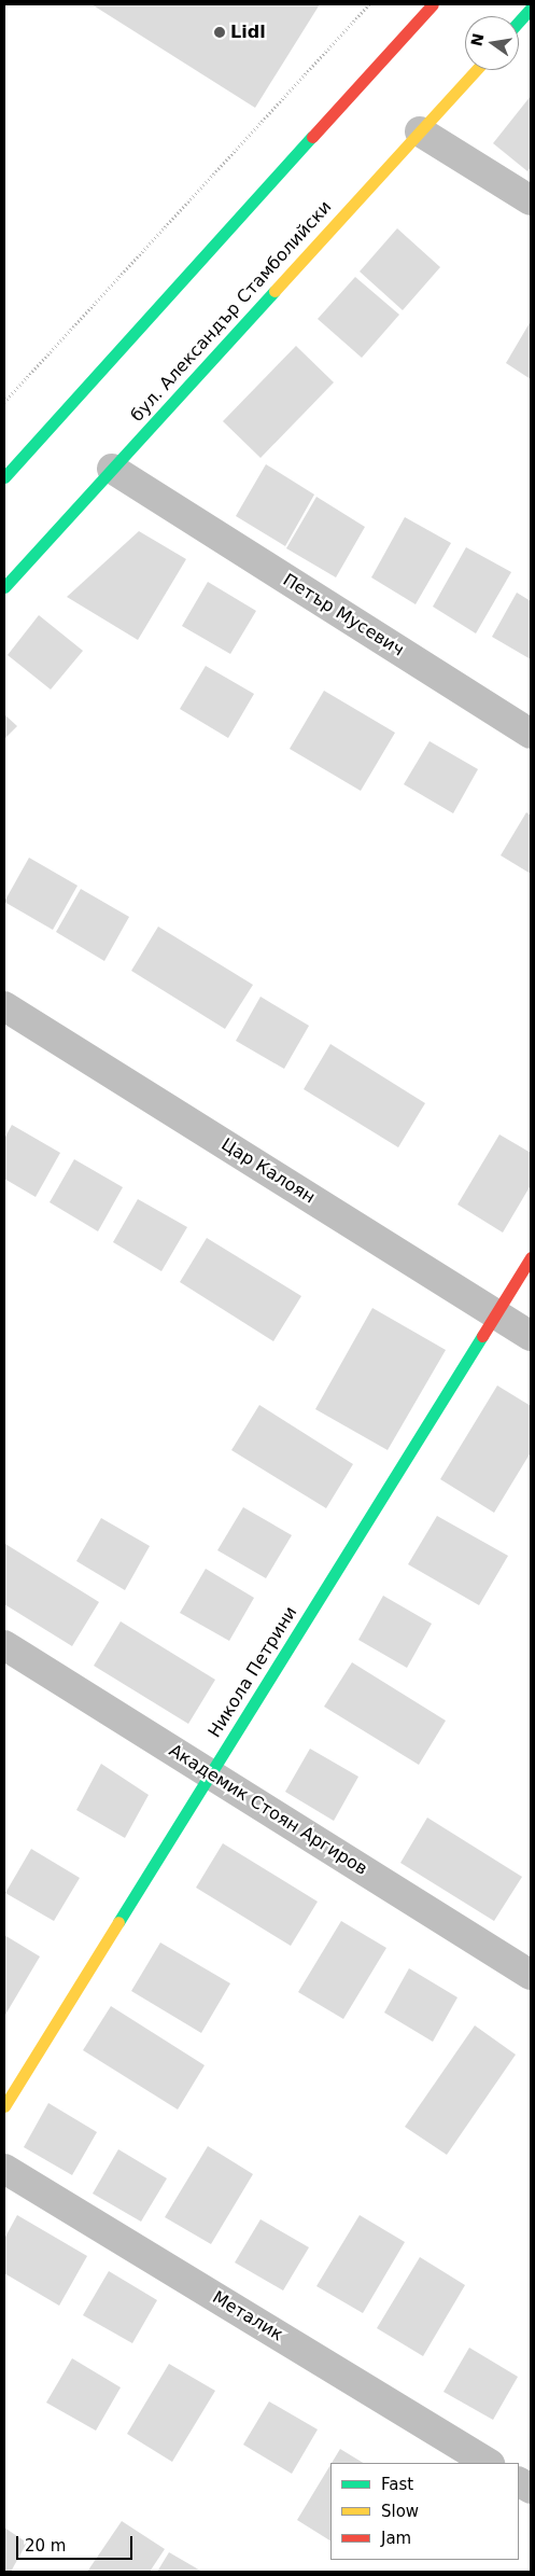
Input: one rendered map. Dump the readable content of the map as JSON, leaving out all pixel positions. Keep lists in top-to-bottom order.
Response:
{
  "streets": {
    "street": [
      "бул. Александър Стамболийски",
      "Петър Мусевич",
      "Цар Калоян",
      "Никола Петрини",
      "Академик Стоян Аргиров",
      "Металик"
    ]
  },
  "crossings": [
    ["бул. Александър Стамболийски", "Петър Мусевич"],
    ["Цар Калоян", "Никола Петрини"],
    ["Никола Петрини", "Академик Стоян Аргиров"]
  ],
  "places": ["Lidl"],
  "legend": ["Fast", "Slow", "Jam"],
  "scale_bar": "20 m",
  "north": "left"
}
